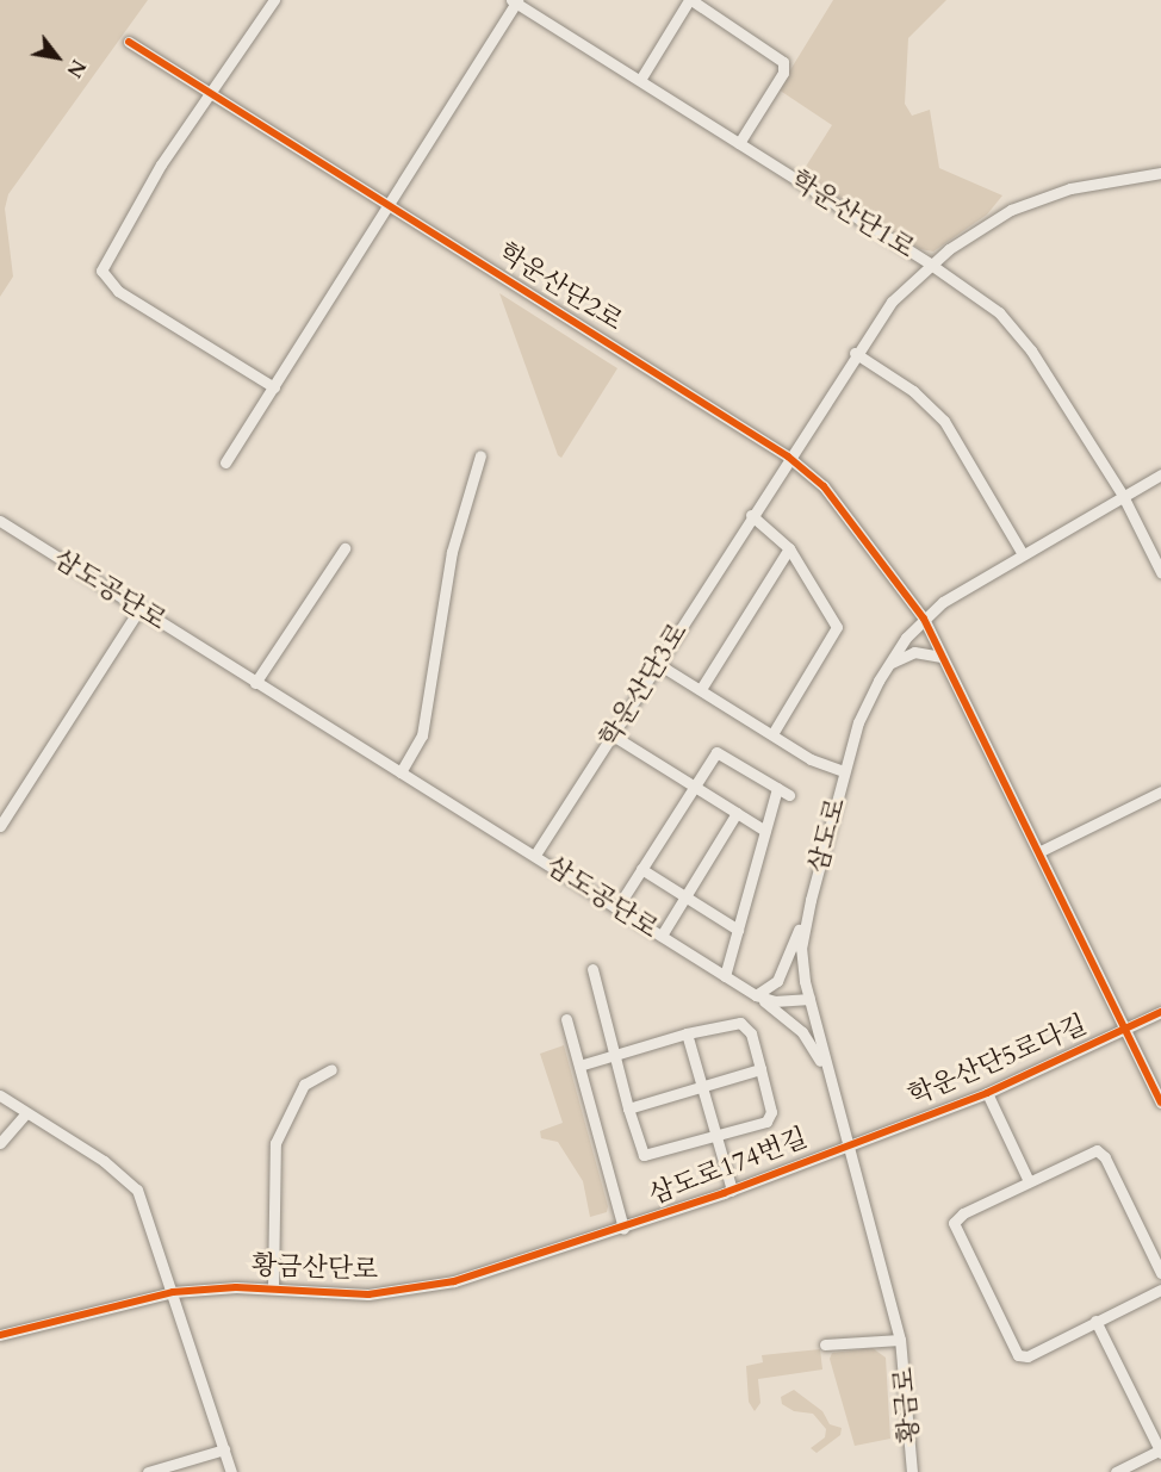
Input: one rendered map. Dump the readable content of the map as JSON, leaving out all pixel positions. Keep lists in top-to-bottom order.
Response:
{
  "streets": {
    "street": [
      "학운산단1로",
      "학운산단2로",
      "삼도공단로",
      "학운산단3로",
      "삼도로",
      "학운산단5로다길",
      "삼도로174번길",
      "황금산단로",
      "황금로"
    ]
  },
  "crossings": [
    ["학운산단1로", "학운산단3로"],
    ["학운산단1로", "삼도로"],
    ["학운산단2로", "학운산단3로"],
    ["학운산단2로", "삼도로"],
    ["학운산단2로", "학운산단5로다길"],
    ["삼도공단로", "학운산단3로"],
    ["삼도공단로", "삼도로"],
    ["삼도로", "학운산단5로다길"],
    ["삼도로", "삼도로174번길"],
    ["삼도로", "황금로"],
    ["학운산단5로다길", "삼도로174번길"],
    ["삼도로174번길", "황금산단로"]
  ],
  "north": "bottom right"
}
